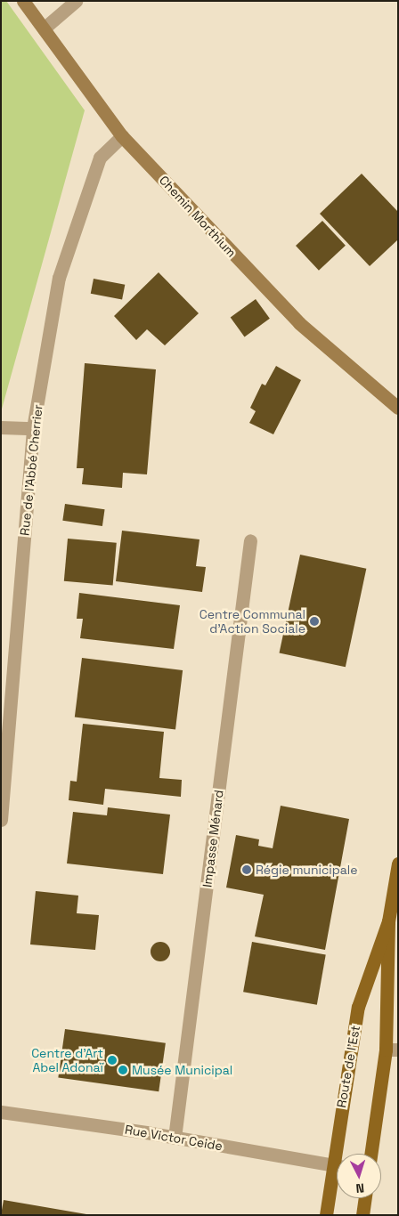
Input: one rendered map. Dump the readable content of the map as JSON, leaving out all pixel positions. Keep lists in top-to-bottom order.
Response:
{
  "streets": {
    "main road": ["Route de l'Est"],
    "street": [
      "Chemin Morthium",
      "Rue de l'Abbé Cherrier",
      "Impasse Ménard",
      "Rue Victor Ceide"
    ]
  },
  "crossings": [
    ["Chemin Morthium", "Rue de l'Abbé Cherrier"],
    ["Impasse Ménard", "Rue Victor Ceide"]
  ],
  "places": [
    "Centre Communal d'Action Sociale",
    "Régie municipale",
    "Centre d'Art Abel Adonaï",
    "Musée Municipal"
  ],
  "north": "bottom"
}
